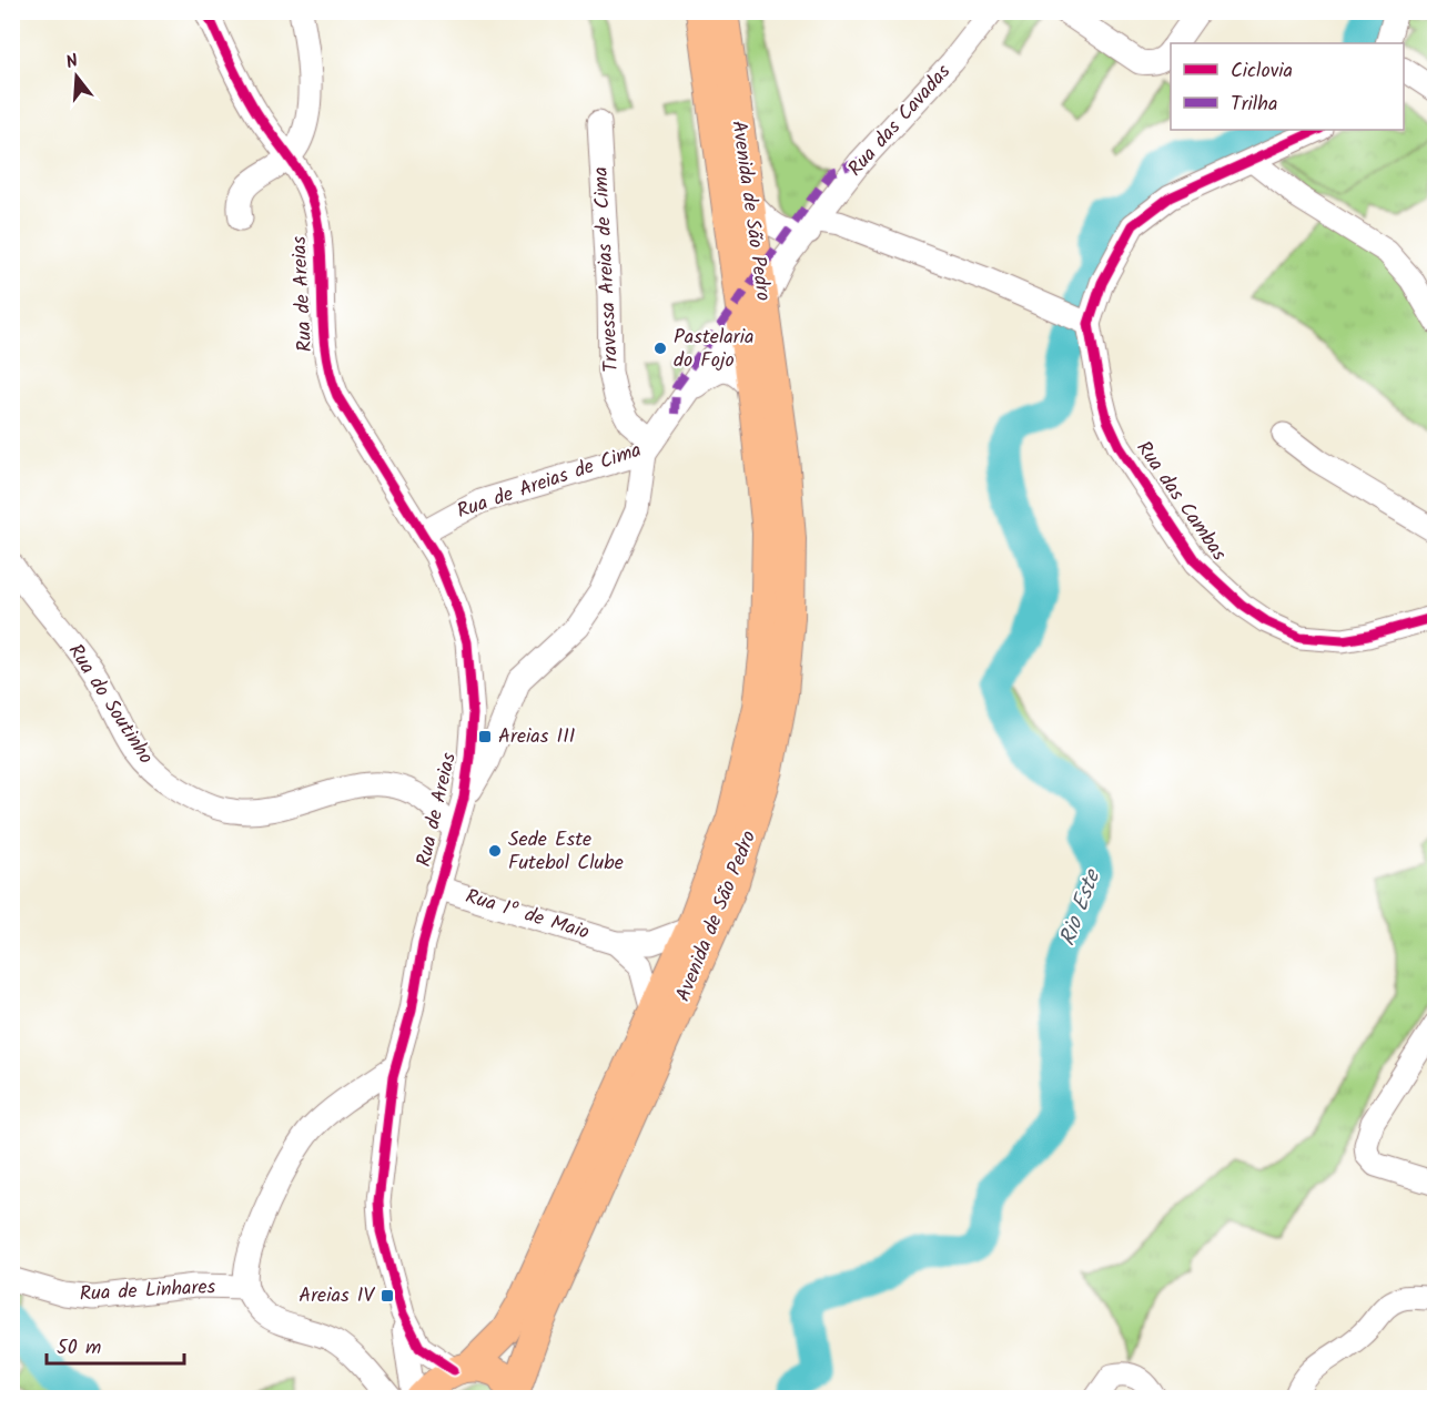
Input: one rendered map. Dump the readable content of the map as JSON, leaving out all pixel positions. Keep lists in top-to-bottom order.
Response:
{
  "streets": {
    "main road": ["Avenida de São Pedro"],
    "street": [
      "Rua das Cavadas",
      "Travessa Areias de Cima",
      "Rua de Areias",
      "Rua de Areias de Cima",
      "Rua das Cambas",
      "Rua do Soutinho",
      "Rua 1º de Maio",
      "Rua de Linhares"
    ]
  },
  "crossings": [
    ["Rua das Cavadas", "Avenida de São Pedro"],
    ["Rua das Cavadas", "Rua de Areias de Cima"],
    ["Avenida de São Pedro", "Rua de Areias"],
    ["Avenida de São Pedro", "Rua de Areias de Cima"],
    ["Avenida de São Pedro", "Rua 1º de Maio"],
    ["Travessa Areias de Cima", "Rua de Areias de Cima"],
    ["Rua de Areias", "Rua de Areias de Cima"],
    ["Rua de Areias", "Rua do Soutinho"],
    ["Rua de Areias", "Rua 1º de Maio"]
  ],
  "water": ["Rio Este"],
  "places": {
    "other": ["Pastelaria do Fojo", "Sede Este Futebol Clube"],
    "transit": ["Areias III", "Areias IV"]
  },
  "legend": ["Ciclovia", "Trilha"],
  "scale_bar": "50 m",
  "north": "top"
}
